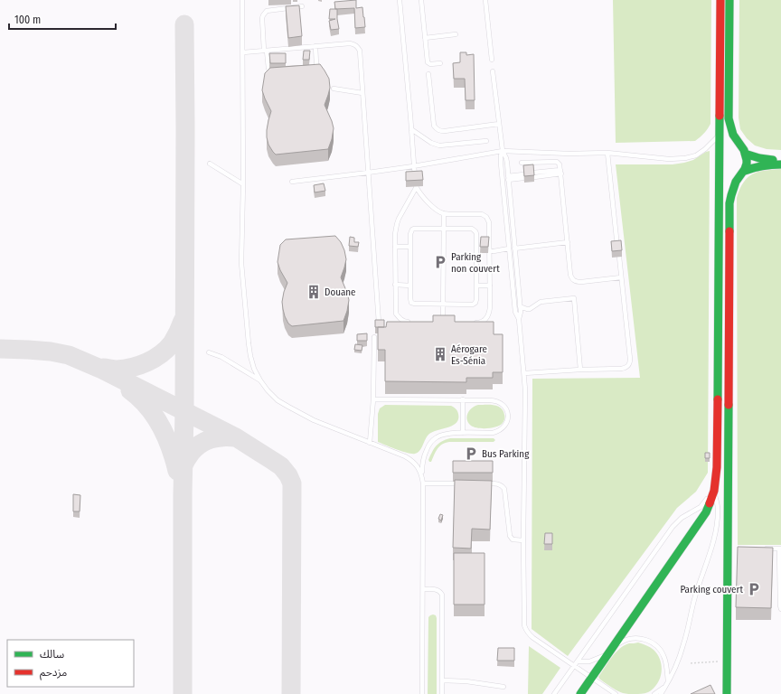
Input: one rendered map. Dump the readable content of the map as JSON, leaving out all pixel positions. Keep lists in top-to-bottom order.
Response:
{
  "places": {
    "parking": ["Parking non couvert", "Bus Parking", "Parking couvert"],
    "building": ["Douane", "Aérogare Es-Sénia"]
  },
  "legend": ["سالك", "مزدحم"],
  "scale_bar": "100 m"
}
